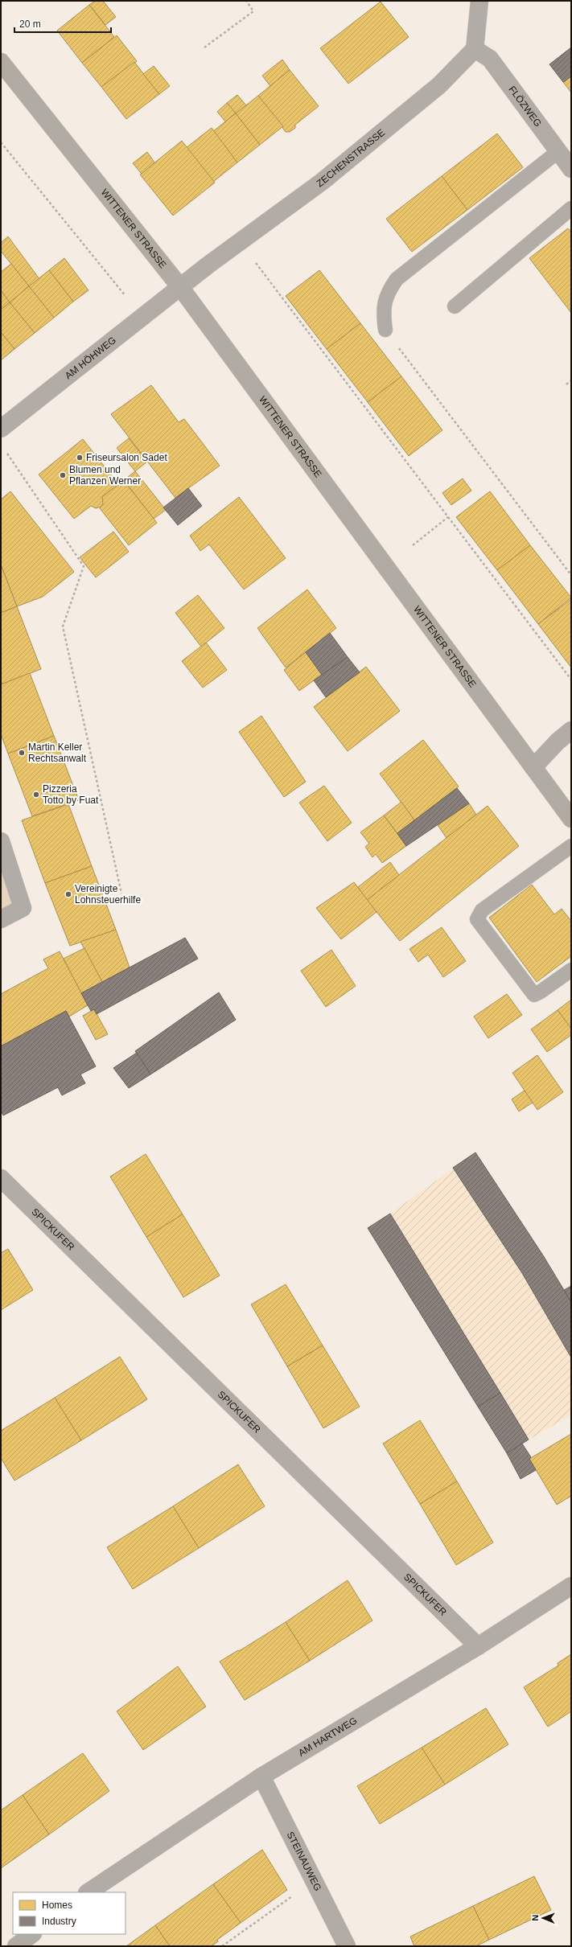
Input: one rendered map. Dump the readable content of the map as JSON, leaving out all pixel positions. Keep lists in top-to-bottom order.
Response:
{
  "streets": {
    "main road": ["WITTENER STRASSE"],
    "street": [
      "FLÖZWEG",
      "ZECHENSTRASSE",
      "AM HÖHWEG",
      "SPICKUFER",
      "AM HARTWEG",
      "STEINAUWEG"
    ]
  },
  "crossings": [
    ["FLÖZWEG", "ZECHENSTRASSE"],
    ["ZECHENSTRASSE", "WITTENER STRASSE"],
    ["ZECHENSTRASSE", "AM HÖHWEG"],
    ["WITTENER STRASSE", "AM HÖHWEG"],
    ["SPICKUFER", "AM HARTWEG"],
    ["AM HARTWEG", "STEINAUWEG"]
  ],
  "places": [
    "Friseursalon Sadet",
    "Blumen und Pflanzen Werner",
    "Martin Keller Rechtsanwalt",
    "Pizzeria Totto by Fuat",
    "Vereinigte Lohnsteuerhilfe"
  ],
  "legend": ["Homes", "Industry"],
  "scale_bar": "20 m",
  "north": "left"
}
